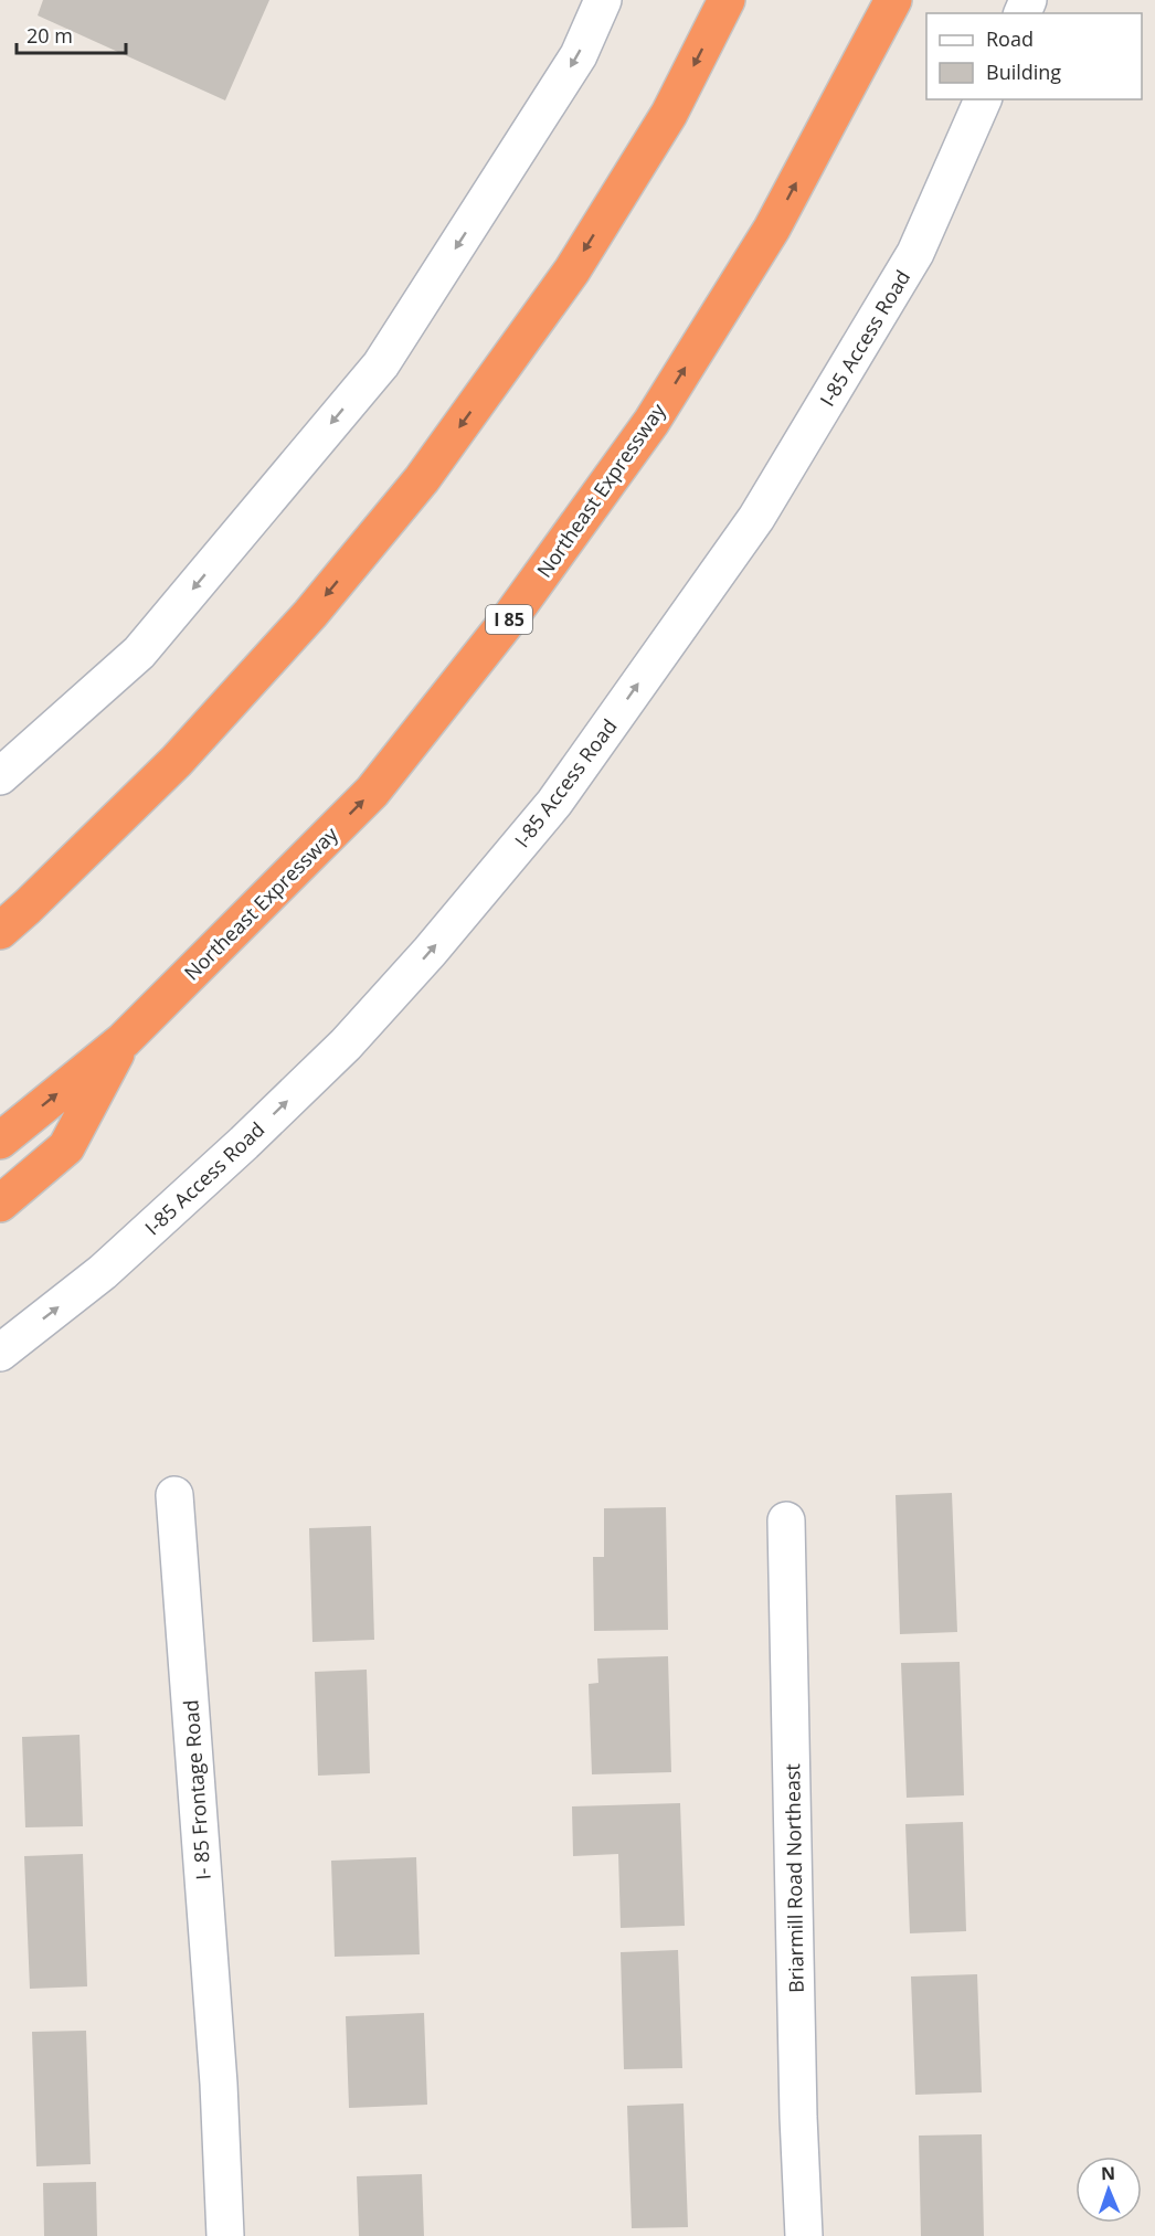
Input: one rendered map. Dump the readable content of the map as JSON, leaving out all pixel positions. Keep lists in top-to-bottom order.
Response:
{
  "streets": {
    "highway": ["Northeast Expressway", "I 85"],
    "main road": ["I-85 Access Road", "I- 85 Frontage Road", "Briarmill Road Northeast"]
  },
  "one_way": ["I-85 Access Road"],
  "legend": ["Road", "Building"],
  "scale_bar": "20 m",
  "north": "top"
}
